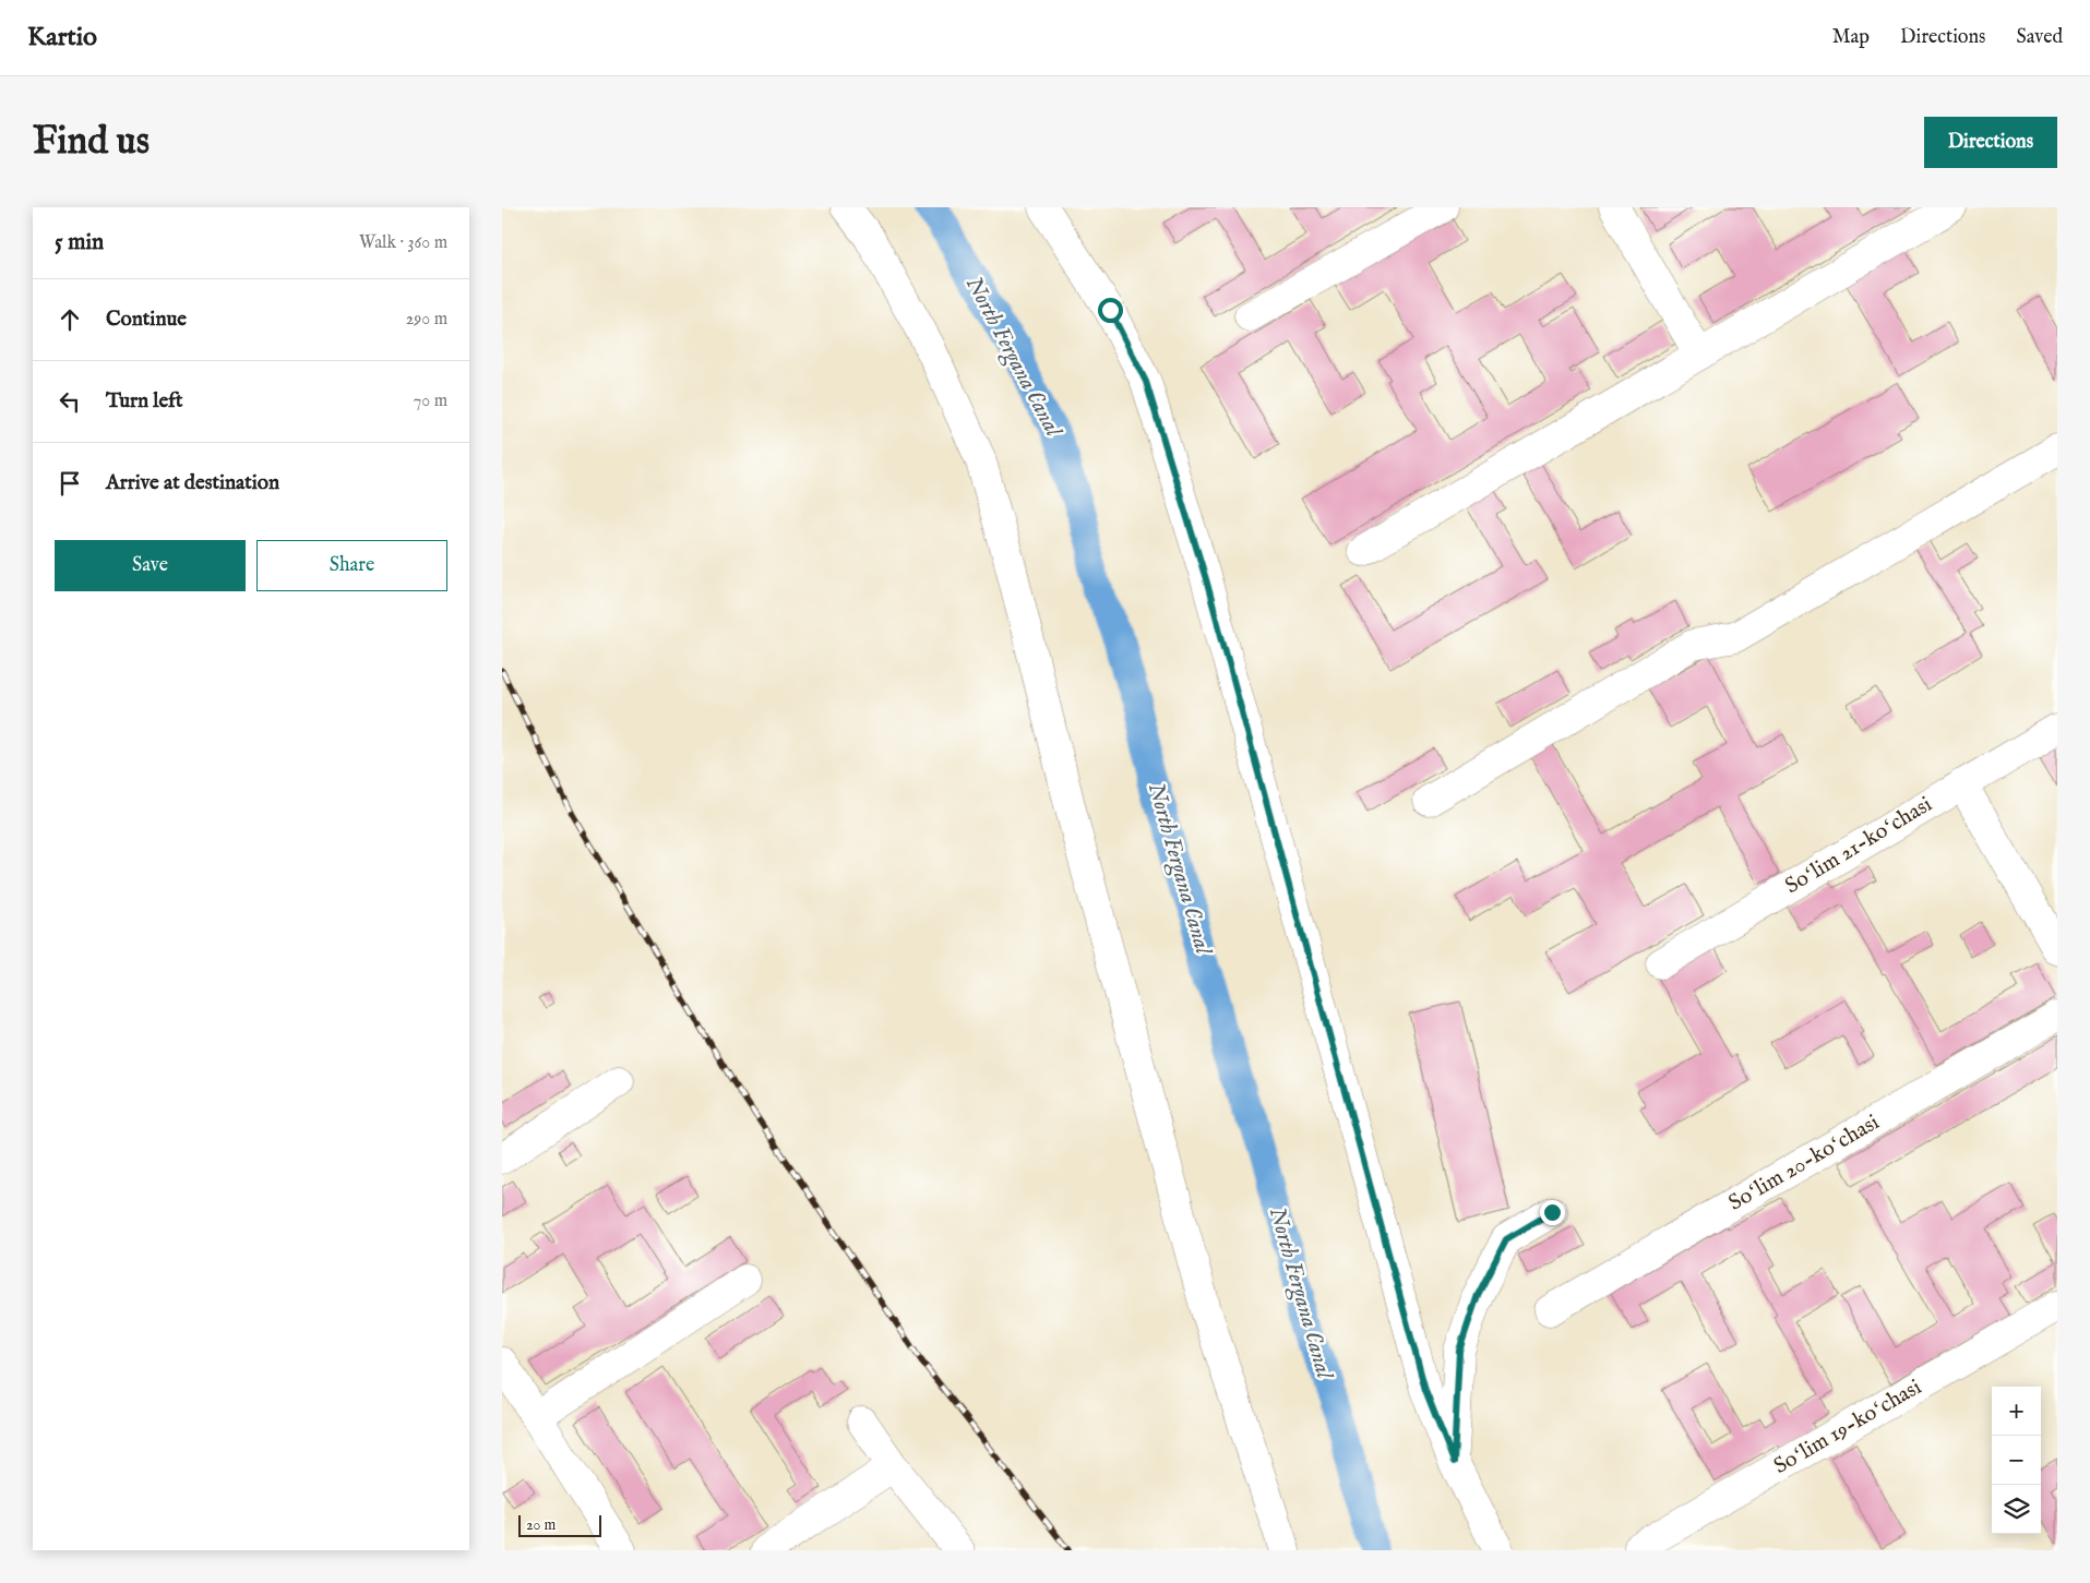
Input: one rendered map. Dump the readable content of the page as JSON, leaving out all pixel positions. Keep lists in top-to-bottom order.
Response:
{
  "streets": {
    "street": ["Soʻlim 21-koʻchasi", "Soʻlim 20-koʻchasi", "Soʻlim 19-koʻchasi"]
  },
  "water": ["North Fergana Canal"],
  "scale_bar": "20 m",
  "page": {
    "header": "Kartio",
    "nav": ["Map", "Directions", "Saved"],
    "buttons": [
      "Directions",
      ["Save", "Share"]
    ],
    "title": "Find us",
    "heading": ["5 min", "Walk · 360 m"],
    "list": [
      ["Continue", "290 m"],
      ["Turn left", "70 m"],
      "Arrive at destination"
    ],
    "map_buttons": ["+", "−"],
    "scale": "20 m"
  }
}
